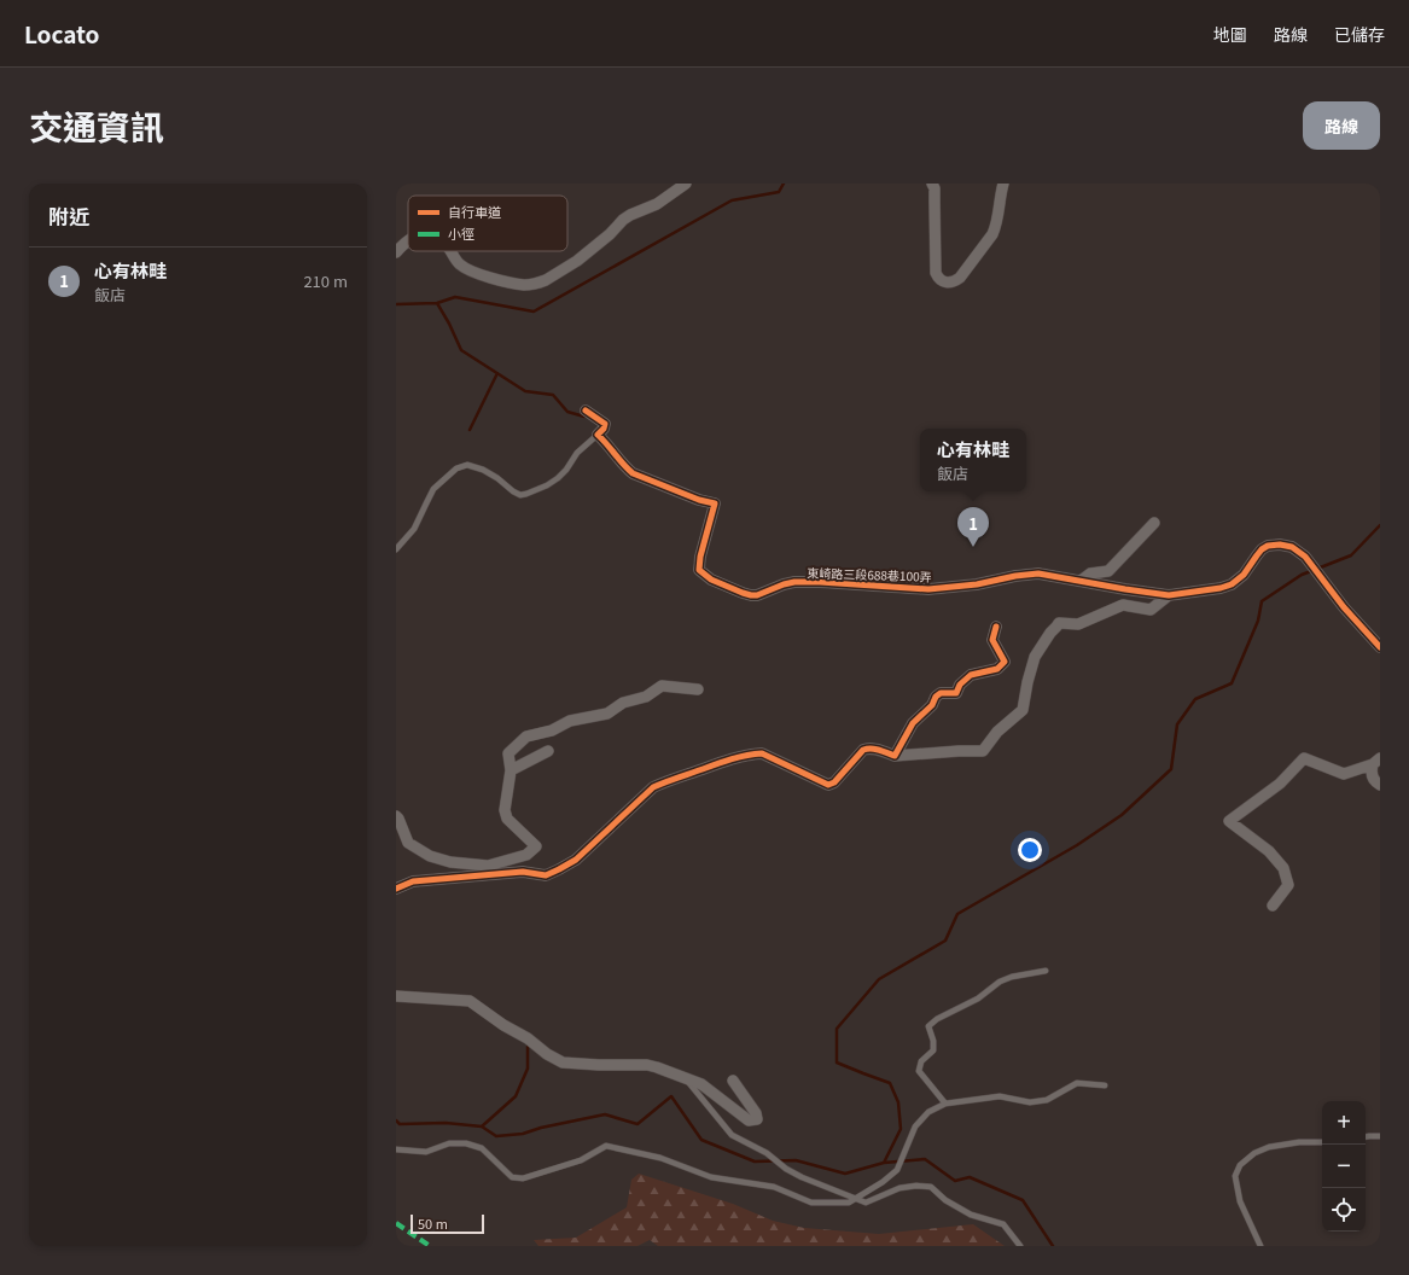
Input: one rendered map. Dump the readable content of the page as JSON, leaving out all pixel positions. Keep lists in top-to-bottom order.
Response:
{
  "streets": {
    "street": ["東崎路三段688巷100弄"]
  },
  "legend": ["自行車道", "小徑"],
  "scale_bar": "50 m",
  "page": {
    "header": "Locato",
    "nav": ["地圖", "路線", "已儲存"],
    "title": "交通資訊",
    "buttons": "路線",
    "heading": "附近",
    "list": [
      {
        "mark": "1",
        "name": "心有林畦",
        "note": "飯店",
        "value": "210 m"
      }
    ],
    "popup": ["心有林畦", "飯店"],
    "pins": "1",
    "map_buttons": ["+", "−"],
    "scale": "50 m"
  }
}
